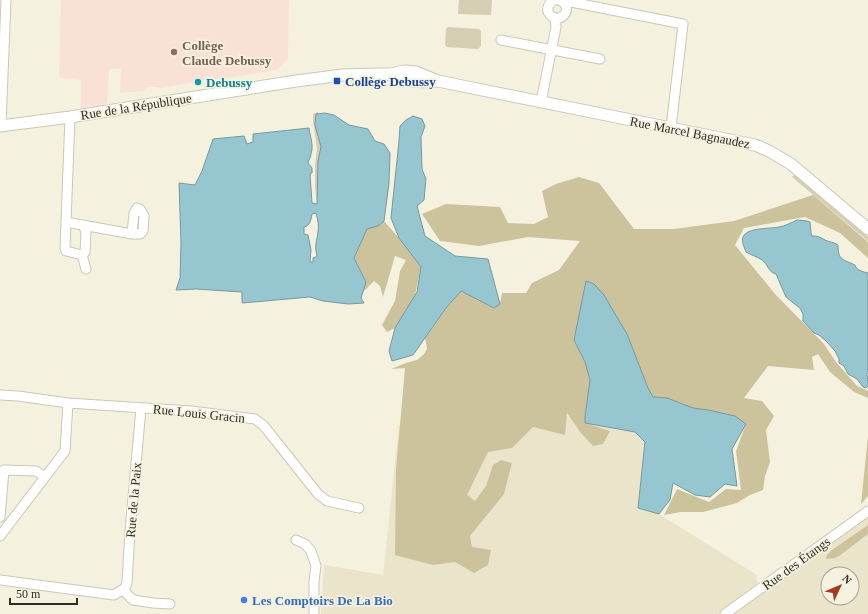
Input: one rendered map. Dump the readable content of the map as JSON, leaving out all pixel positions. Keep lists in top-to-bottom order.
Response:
{
  "streets": {
    "street": [
      "Rue de la République",
      "Rue Marcel Bagnaudez",
      "Rue Louis Gracin",
      "Rue de la Paix",
      "Rue des Étangs"
    ]
  },
  "crossings": [
    ["Rue de la République", "Rue Marcel Bagnaudez"],
    ["Rue Louis Gracin", "Rue de la Paix"]
  ],
  "places": {
    "other": ["Collège Claude Debussy", "Debussy", "Les Comptoirs De La Bio"],
    "transit": ["Collège Debussy"]
  },
  "scale_bar": "50 m",
  "north": "top right"
}
